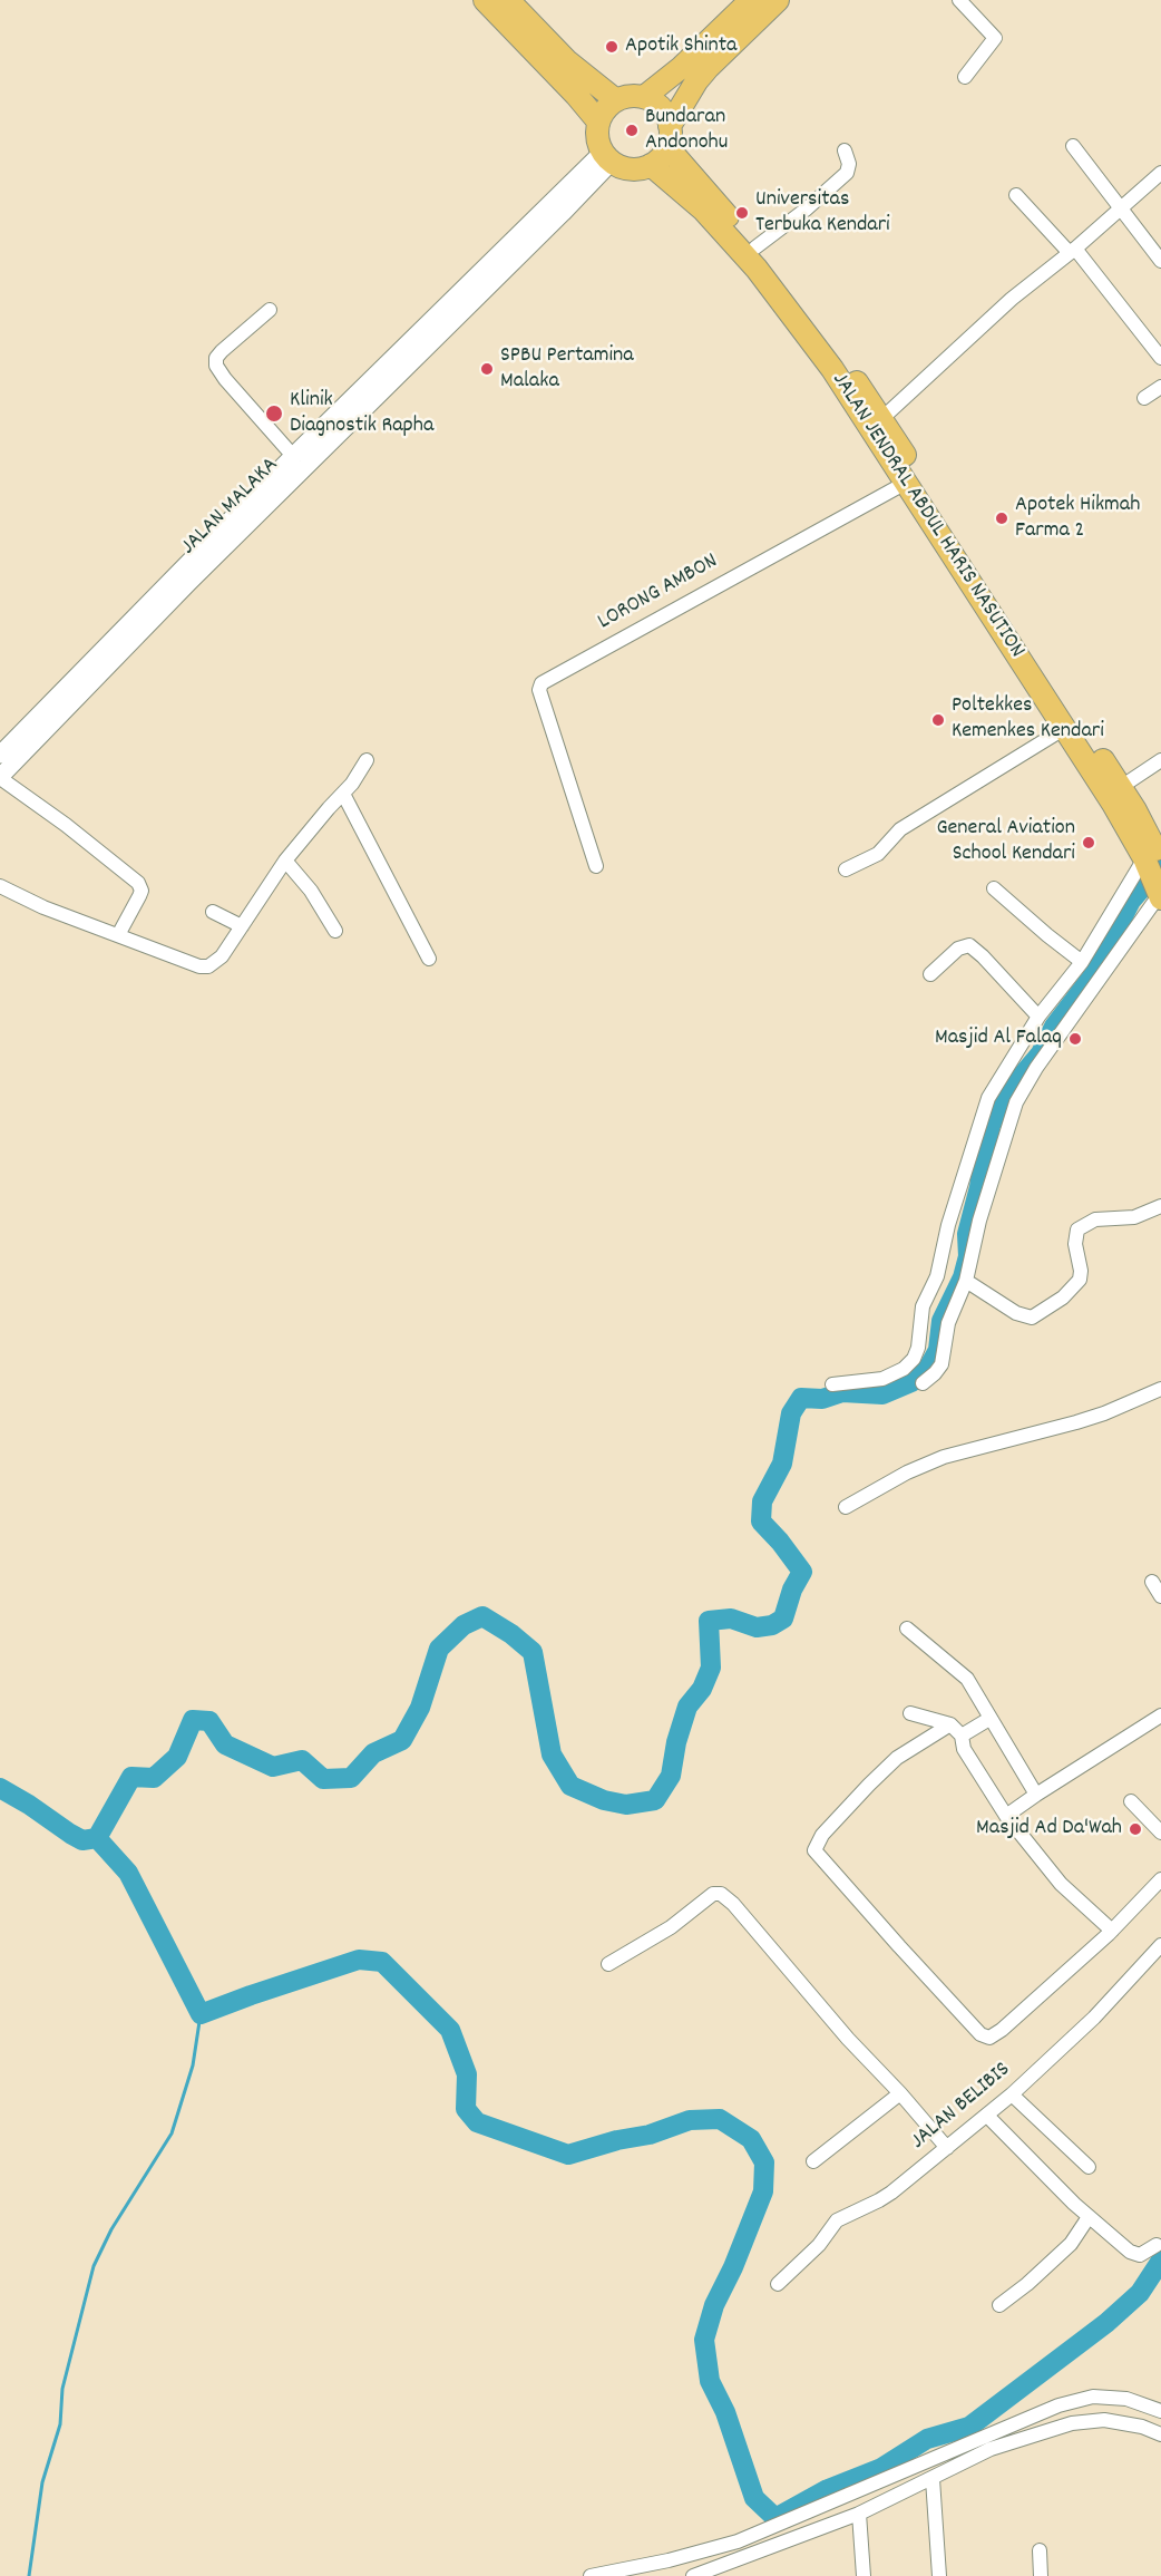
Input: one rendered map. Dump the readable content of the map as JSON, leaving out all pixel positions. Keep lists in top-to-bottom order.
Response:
{
  "streets": {
    "highway": ["JALAN JENDRAL ABDUL HARIS NASUTION"],
    "street": ["JALAN MALAKA", "LORONG AMBON", "JALAN BELIBIS"]
  },
  "crossings": [
    ["JALAN MALAKA", "JALAN JENDRAL ABDUL HARIS NASUTION"],
    ["JALAN JENDRAL ABDUL HARIS NASUTION", "LORONG AMBON"]
  ],
  "places": [
    "Apotik Shinta",
    "Bundaran Andonohu",
    "Universitas Terbuka Kendari",
    "SPBU Pertamina Malaka",
    "Klinik Diagnostik Rapha",
    "Apotek Hikmah Farma 2",
    "Poltekkes Kemenkes Kendari",
    "General Aviation School Kendari",
    "Masjid Al Falaq",
    "Masjid Ad Da'Wah"
  ]
}
